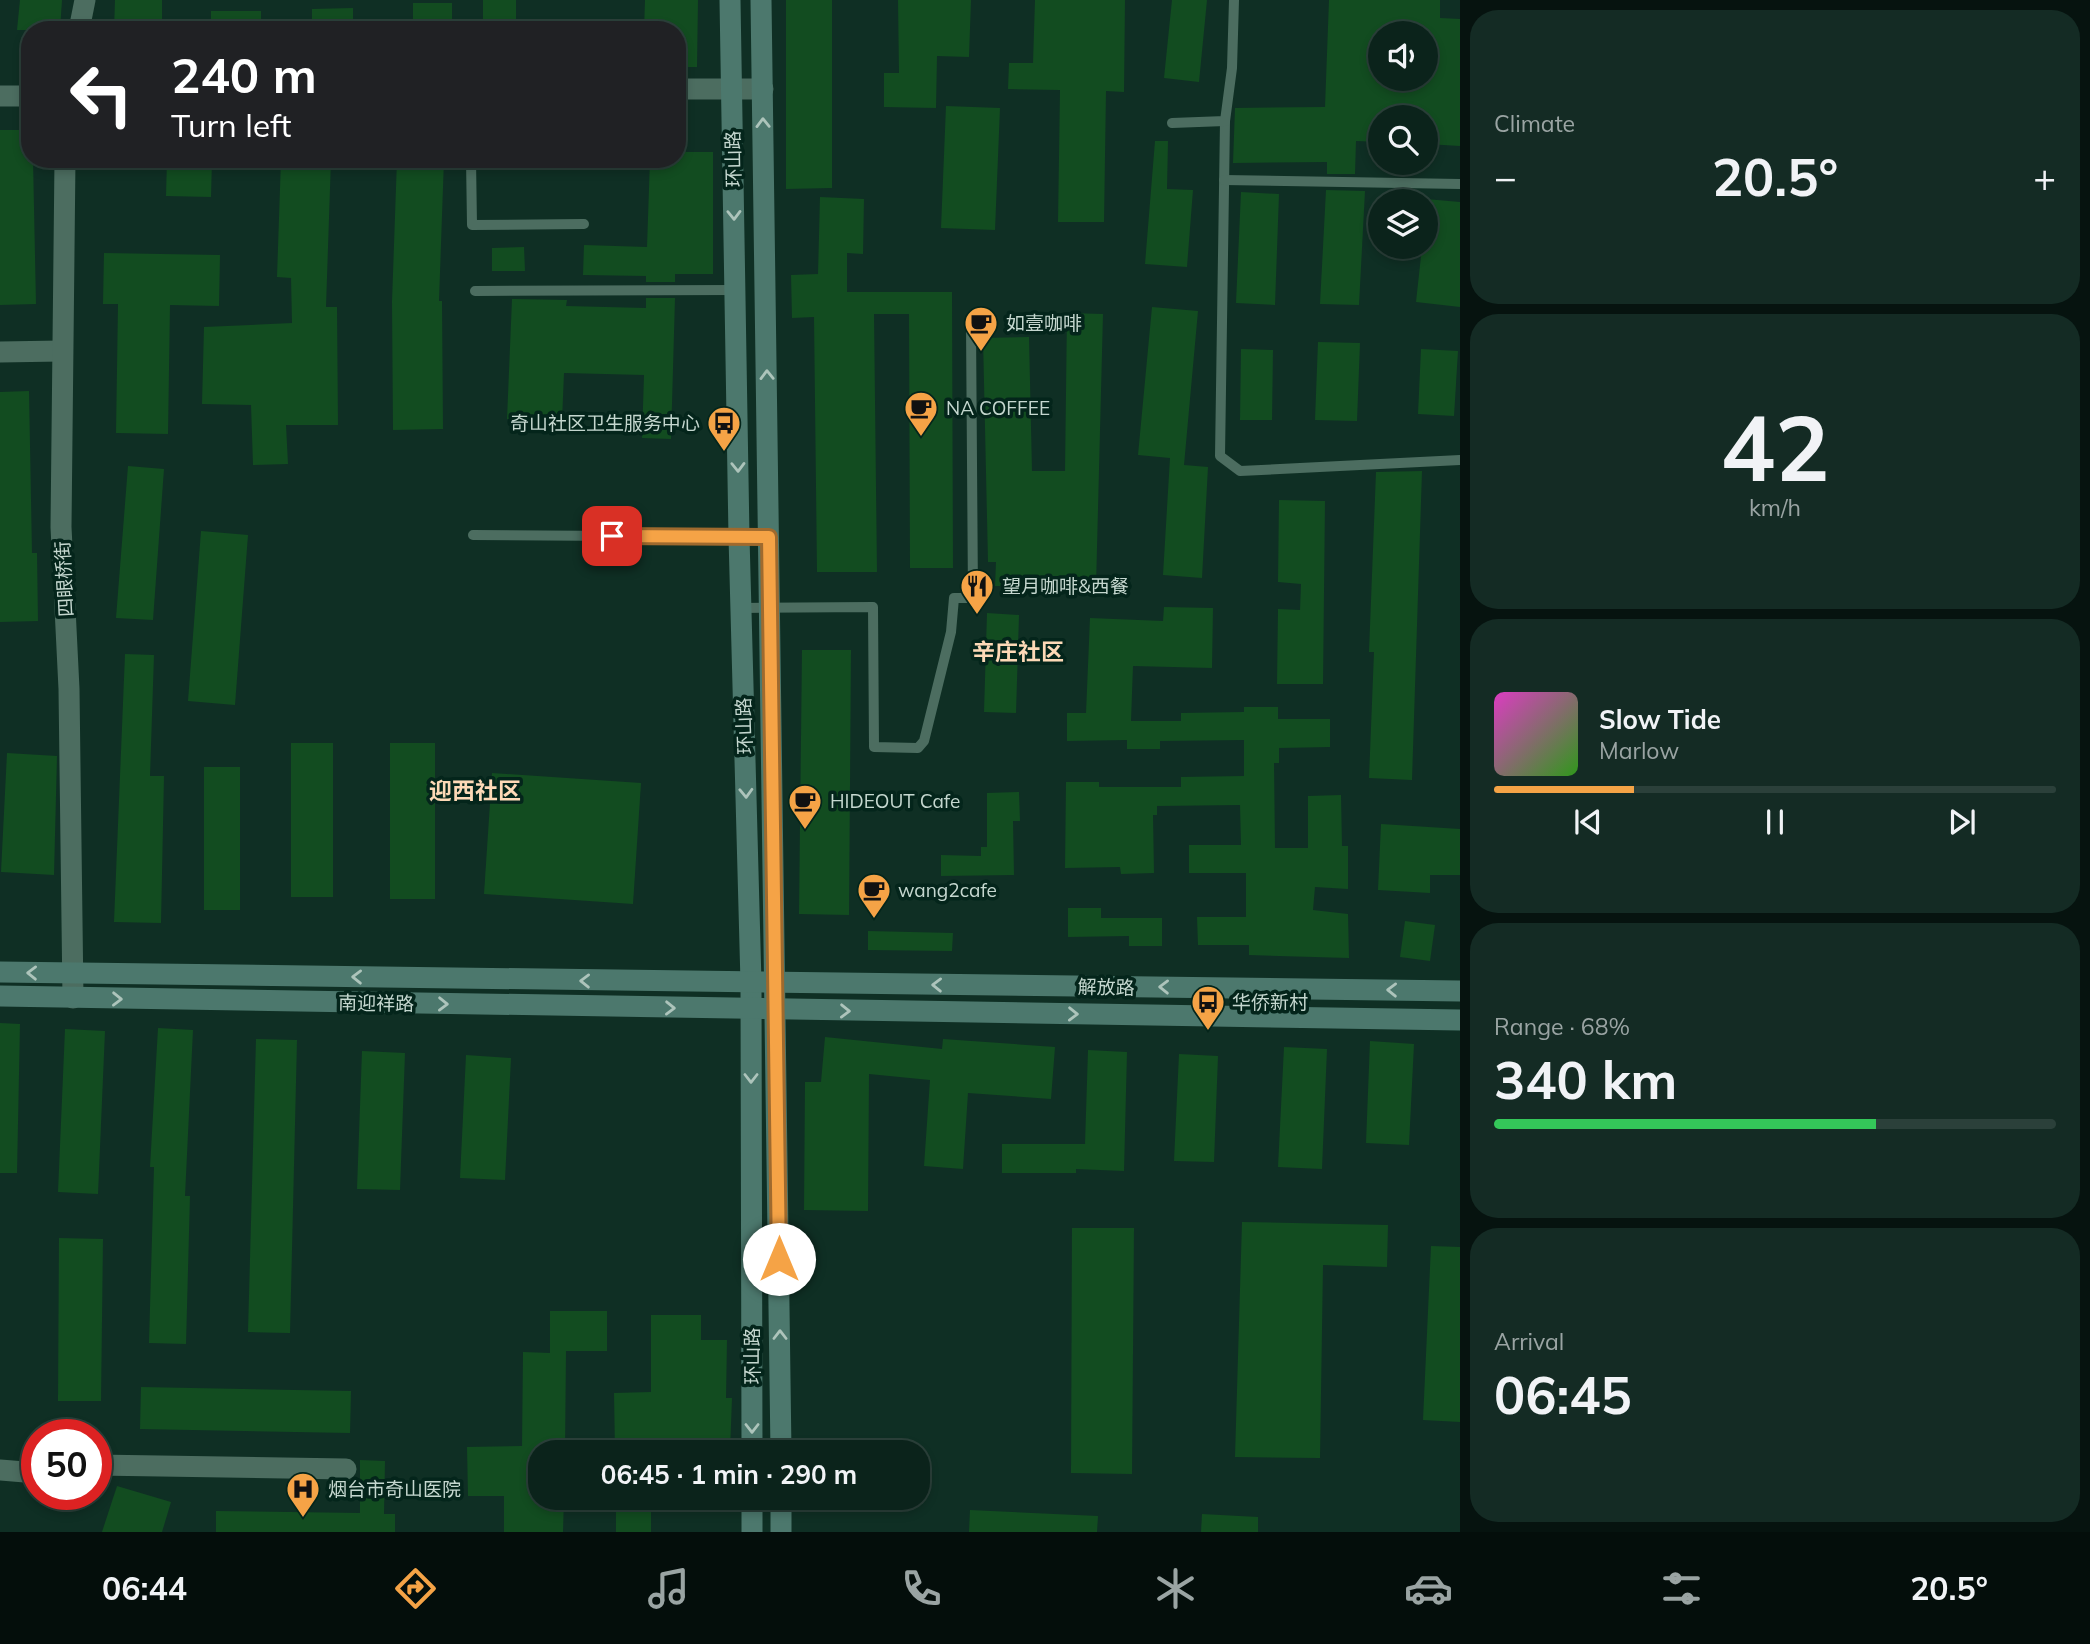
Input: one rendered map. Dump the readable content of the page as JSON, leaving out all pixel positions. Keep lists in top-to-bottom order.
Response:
{
  "streets": {
    "main road": ["环山路", "解放路", "南迎祥路"],
    "street": ["四眼桥街"]
  },
  "crossings": [
    ["环山路", "解放路"],
    ["环山路", "南迎祥路"],
    ["四眼桥街", "南迎祥路"],
    ["解放路", "南迎祥路"]
  ],
  "districts": ["辛庄社区", "迎西社区"],
  "places": {
    "cafe": [
      "如壹咖啡",
      "NA COFFEE",
      "HIDEOUT Cafe",
      "wang2cafe"
    ],
    "bus stop": ["奇山社区卫生服务中心", "华侨新村"],
    "restaurant": ["望月咖啡&西餐"],
    "hospital": ["烟台市奇山医院"]
  },
  "page": {
    "tile": [
      "Climate",
      ["42", "km/h"],
      ["Range · 68%", "340 km"],
      ["Arrival", "06:45"]
    ],
    "turn": ["240 m", "Turn left"],
    "heat": ["−", "20.5°", "+"],
    "song": ["Slow Tide", "Marlow"],
    "limit": "50",
    "trip": "06:45 · 1 min · 290 m",
    "tabs": ["06:44", "20.5°"]
  }
}
